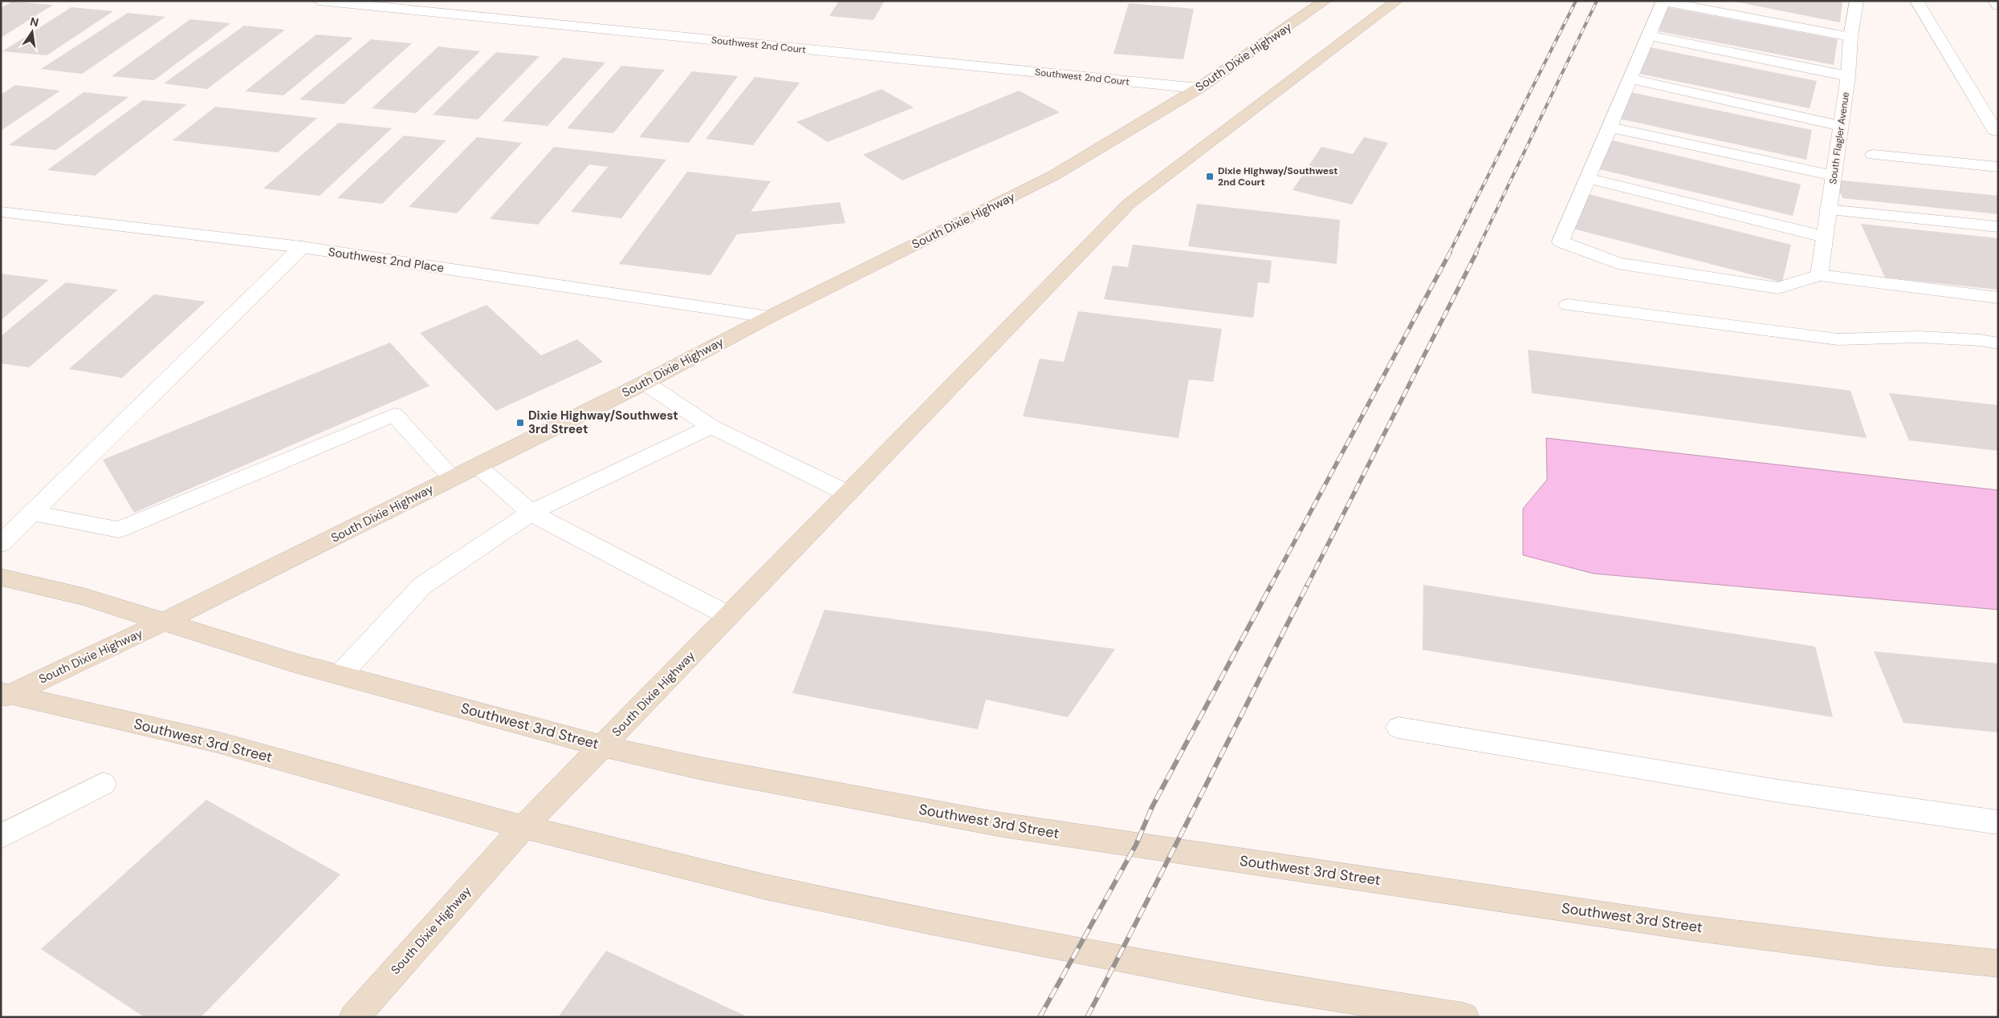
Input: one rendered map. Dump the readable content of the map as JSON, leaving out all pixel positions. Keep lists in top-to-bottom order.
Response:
{
  "streets": {
    "main road": ["South Dixie Highway", "Southwest 3rd Street"],
    "street": ["Southwest 2nd Court", "South Flagler Avenue", "Southwest 2nd Place"]
  },
  "crossings": [
    ["Southwest 2nd Court", "South Dixie Highway"],
    ["South Dixie Highway", "Southwest 2nd Place"],
    ["South Dixie Highway", "Southwest 3rd Street"]
  ],
  "places": {
    "transit": ["Dixie Highway/Southwest 2nd Court", "Dixie Highway/Southwest 3rd Street"]
  },
  "north": "top"
}
